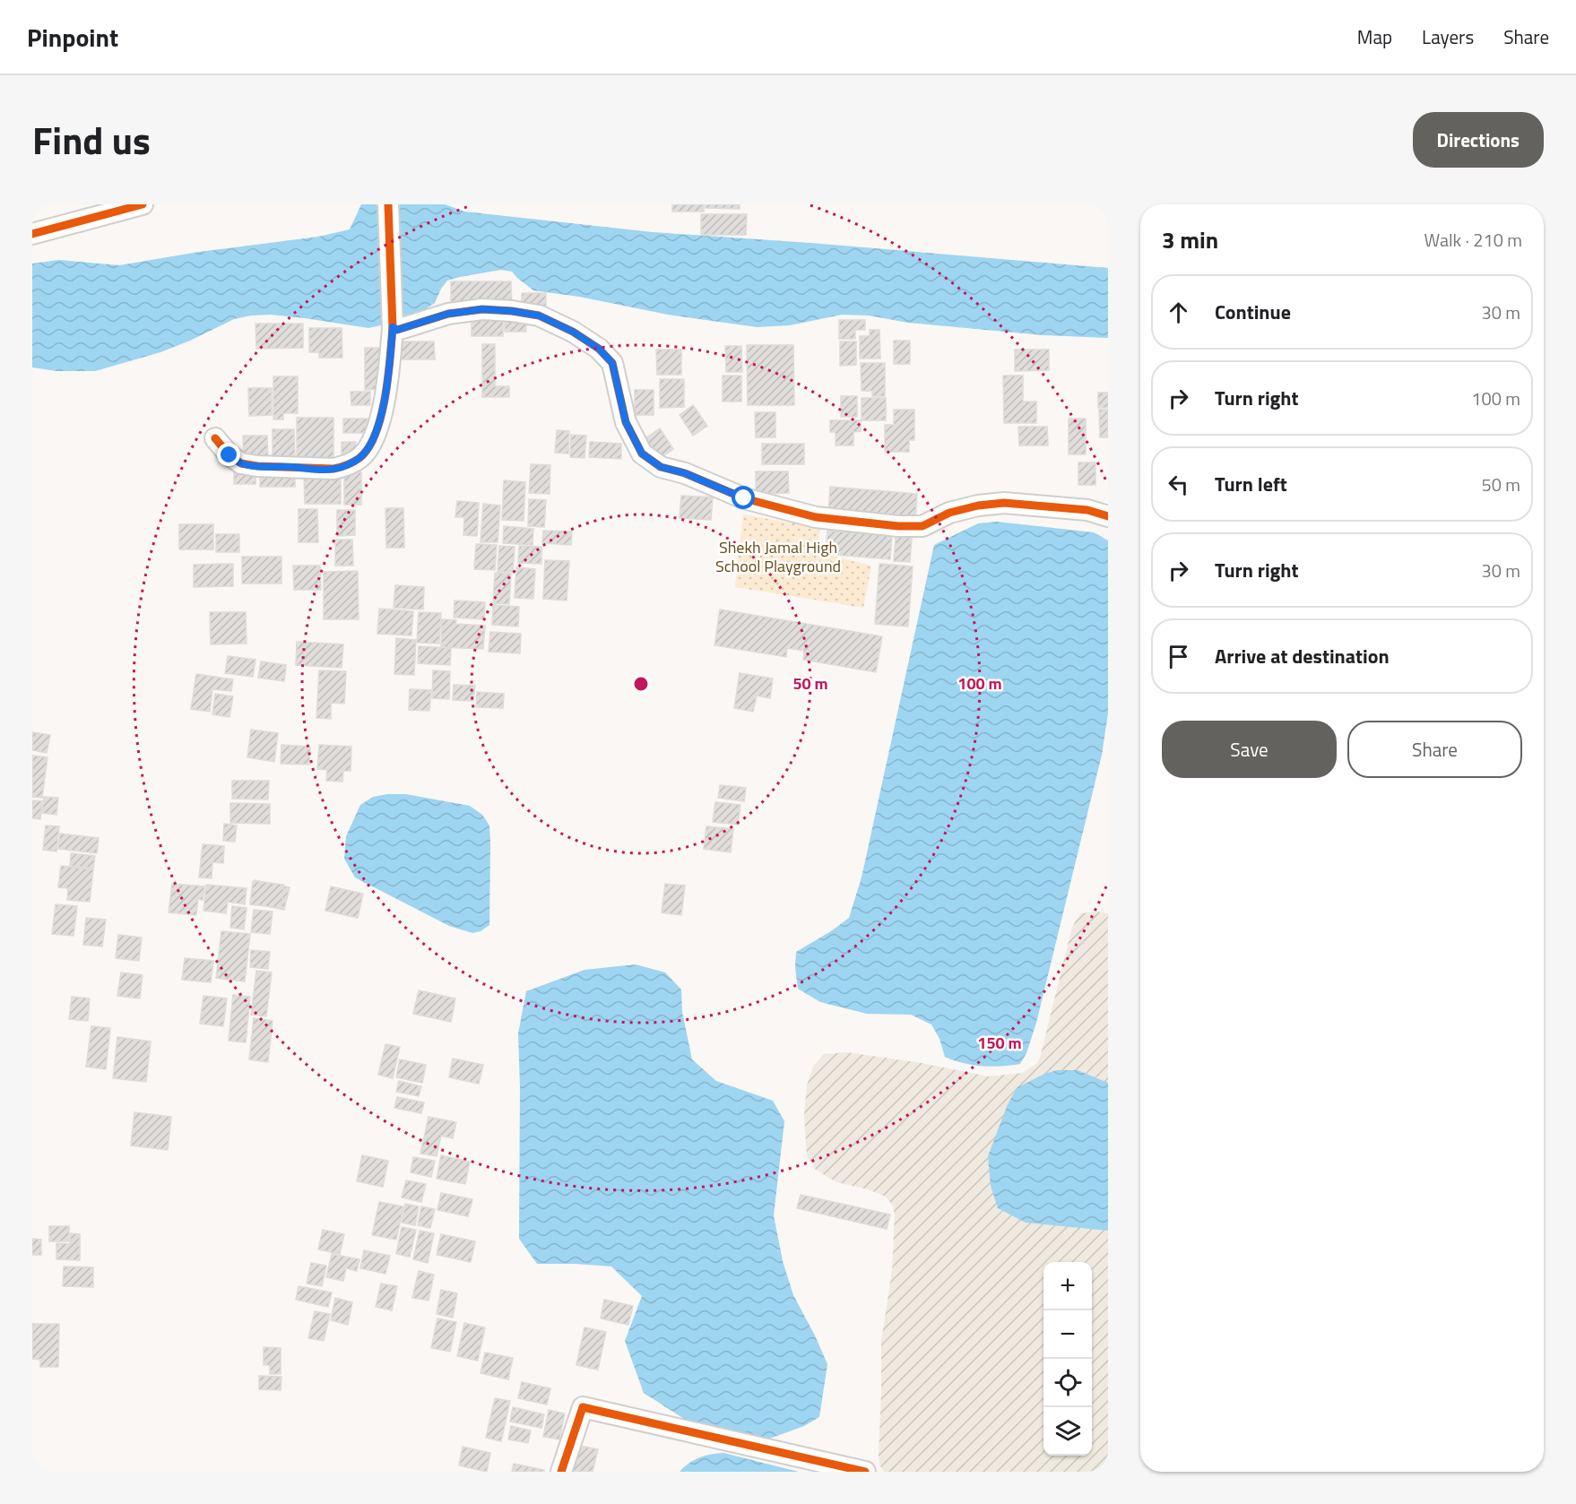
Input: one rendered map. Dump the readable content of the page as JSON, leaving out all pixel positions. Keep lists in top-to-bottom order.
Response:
{
  "parks": ["Shekh Jamal High School Playground"],
  "page": {
    "header": "Pinpoint",
    "nav": ["Map", "Layers", "Share"],
    "title": "Find us",
    "buttons": [
      "Directions",
      ["Save", "Share"]
    ],
    "heading": ["3 min", "Walk · 210 m"],
    "list": [
      ["Continue", "30 m"],
      ["Turn right", "100 m"],
      ["Turn left", "50 m"],
      ["Turn right", "30 m"],
      "Arrive at destination"
    ],
    "map_buttons": ["+", "−"]
  },
  "rings": ["50 m", "100 m", "150 m"]
}
